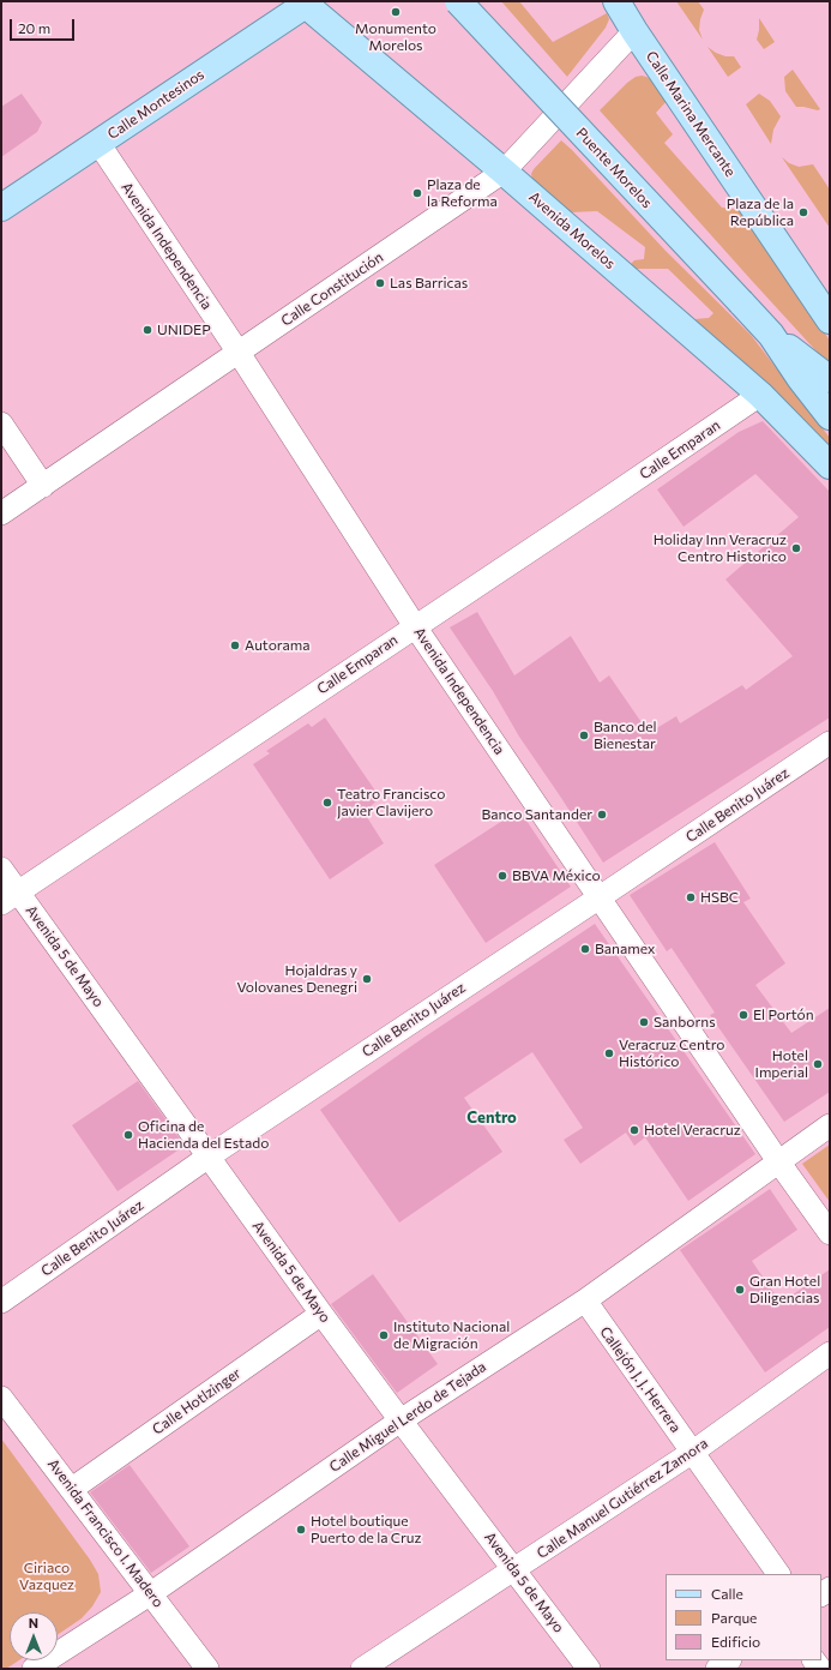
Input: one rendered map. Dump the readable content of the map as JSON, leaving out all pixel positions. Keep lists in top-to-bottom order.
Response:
{
  "streets": {
    "main road": [
      "Calle Montesinos",
      "Calle Marina Mercante",
      "Puente Morelos",
      "Avenida Morelos"
    ],
    "street": [
      "Avenida Independencia",
      "Calle Constitución",
      "Calle Emparan",
      "Calle Benito Juárez",
      "Avenida 5 de Mayo",
      "Callejón J. J. Herrera",
      "Calle Hotlzinger",
      "Calle Miguel Lerdo de Tejada",
      "Calle Manuel Gutiérrez Zamora",
      "Avenida Francisco I. Madero"
    ]
  },
  "crossings": [
    ["Calle Montesinos", "Avenida Morelos"],
    ["Calle Montesinos", "Avenida Independencia"],
    ["Calle Marina Mercante", "Calle Constitución"],
    ["Avenida Morelos", "Calle Constitución"],
    ["Avenida Morelos", "Calle Emparan"],
    ["Avenida Independencia", "Calle Constitución"],
    ["Avenida Independencia", "Calle Emparan"],
    ["Avenida Independencia", "Calle Benito Juárez"],
    ["Avenida Independencia", "Calle Miguel Lerdo de Tejada"],
    ["Calle Emparan", "Avenida 5 de Mayo"],
    ["Calle Benito Juárez", "Avenida 5 de Mayo"],
    ["Avenida 5 de Mayo", "Calle Hotlzinger"],
    ["Avenida 5 de Mayo", "Calle Miguel Lerdo de Tejada"],
    ["Avenida 5 de Mayo", "Calle Manuel Gutiérrez Zamora"],
    ["Callejón J. J. Herrera", "Calle Miguel Lerdo de Tejada"],
    ["Callejón J. J. Herrera", "Calle Manuel Gutiérrez Zamora"],
    ["Calle Hotlzinger", "Avenida Francisco I. Madero"],
    ["Calle Miguel Lerdo de Tejada", "Avenida Francisco I. Madero"]
  ],
  "districts": ["Centro"],
  "parks": ["Ciriaco Vazquez"],
  "places": [
    "Monumento Morelos",
    "Plaza de la Reforma",
    "Plaza de la República",
    "Las Barricas",
    "UNIDEP",
    "Holiday Inn Veracruz Centro Historico",
    "Autorama",
    "Banco del Bienestar",
    "Teatro Francisco Javier Clavijero",
    "Banco Santander",
    "BBVA México",
    "HSBC",
    "Banamex",
    "Hojaldras y Volovanes Denegri",
    "El Portón",
    "Sanborns",
    "Veracruz Centro Histórico",
    "Hotel Imperial",
    "Hotel Veracruz",
    "Oficina de Hacienda del Estado",
    "Gran Hotel Diligencias",
    "Instituto Nacional de Migración",
    "Hotel boutique Puerto de la Cruz"
  ],
  "legend": ["Calle", "Parque", "Edificio"],
  "scale_bar": "20 m",
  "north": "top"
}
